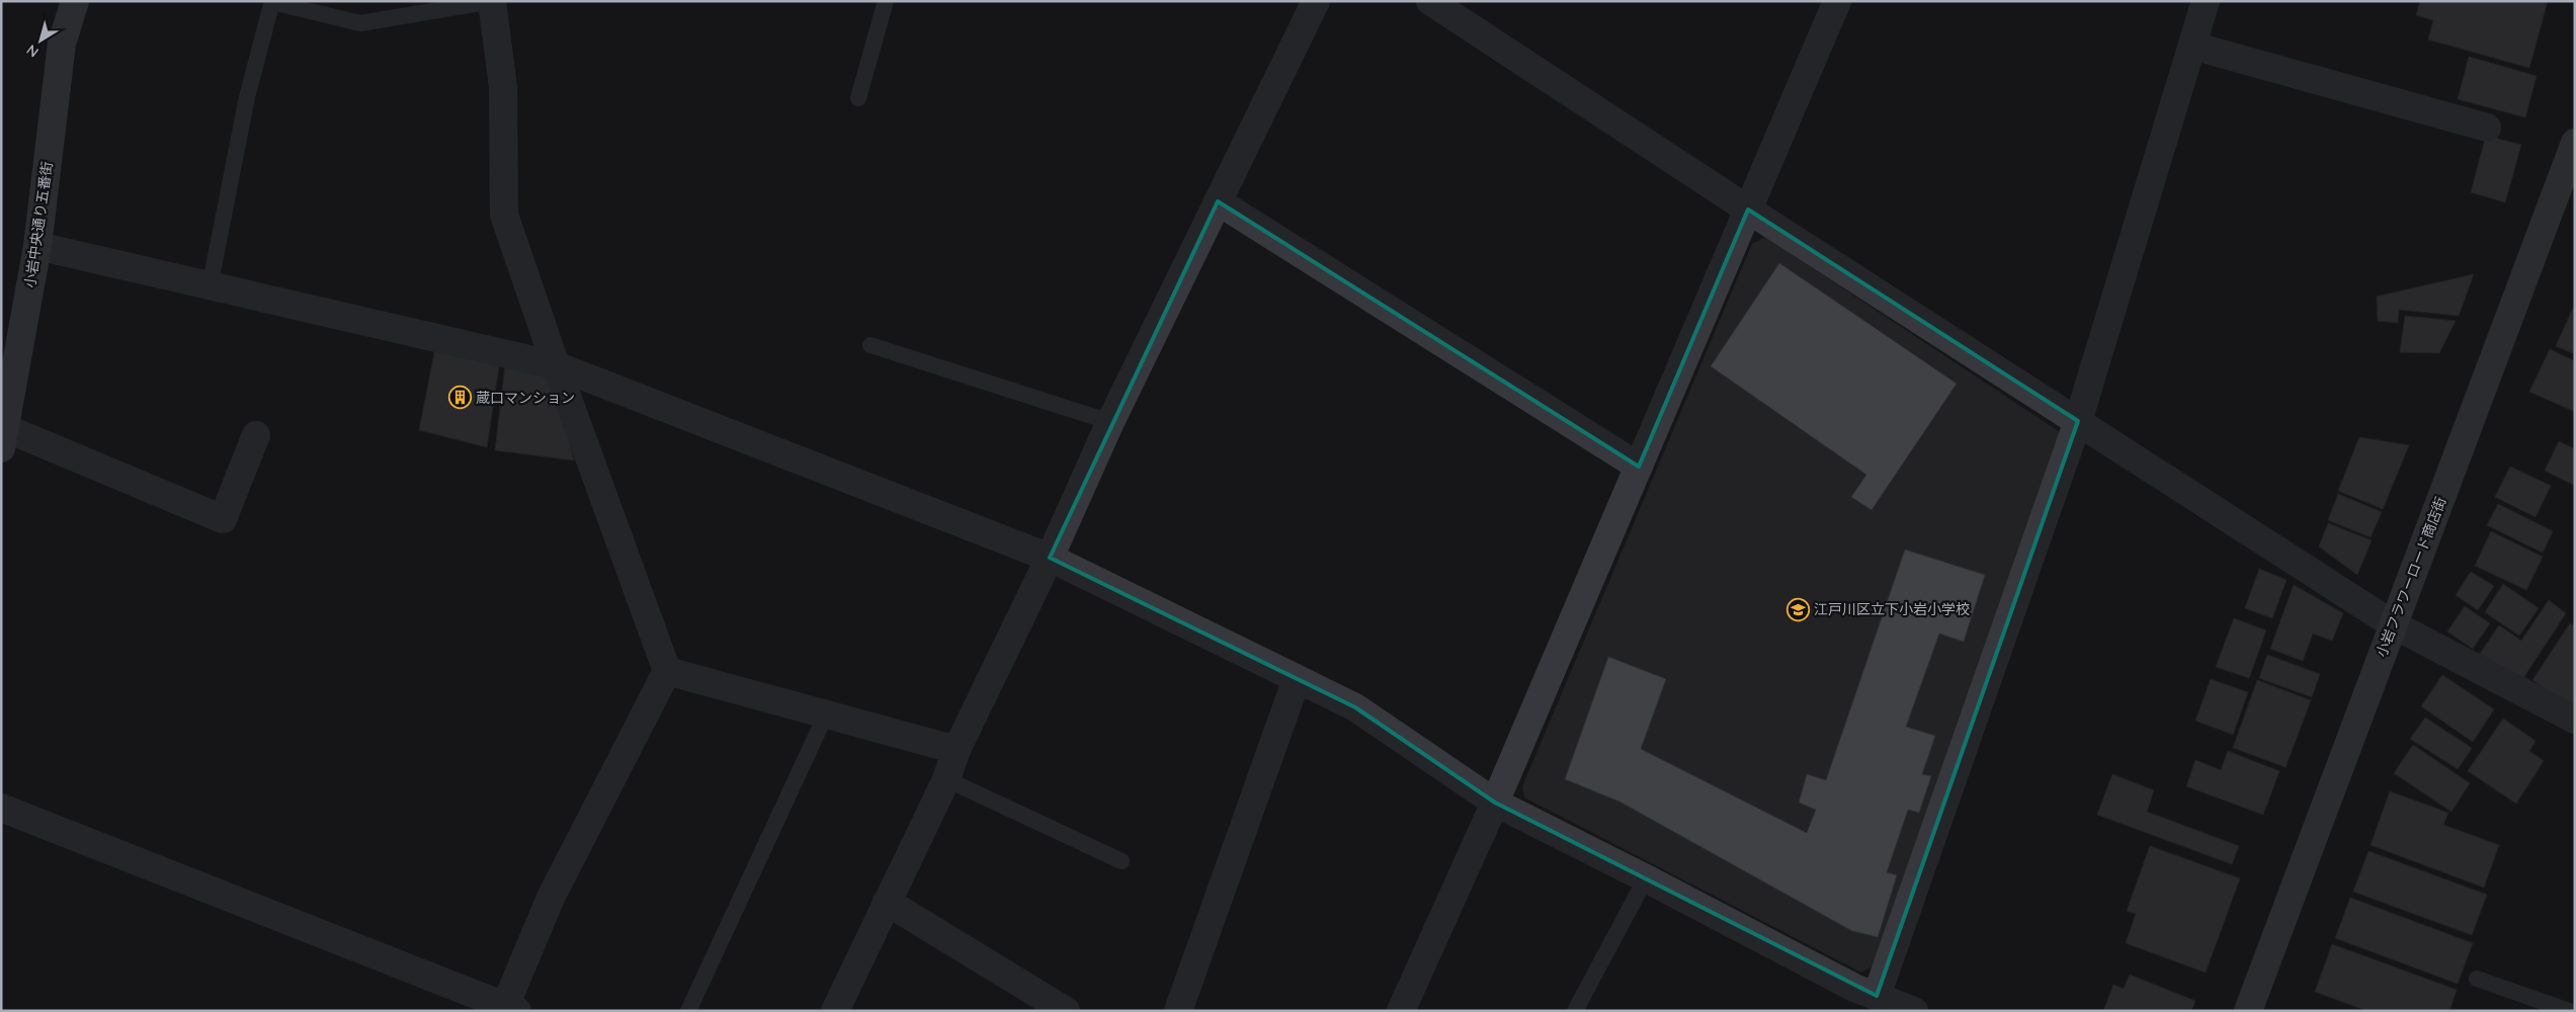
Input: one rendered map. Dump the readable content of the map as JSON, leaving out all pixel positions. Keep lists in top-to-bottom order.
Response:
{
  "streets": {
    "street": ["小岩中央通り五番街", "小岩フラワーロード商店街"]
  },
  "places": {
    "building": ["蔵口マンション"],
    "school or university": ["江戸川区立下小岩小学校"]
  },
  "north": "bottom left"
}
